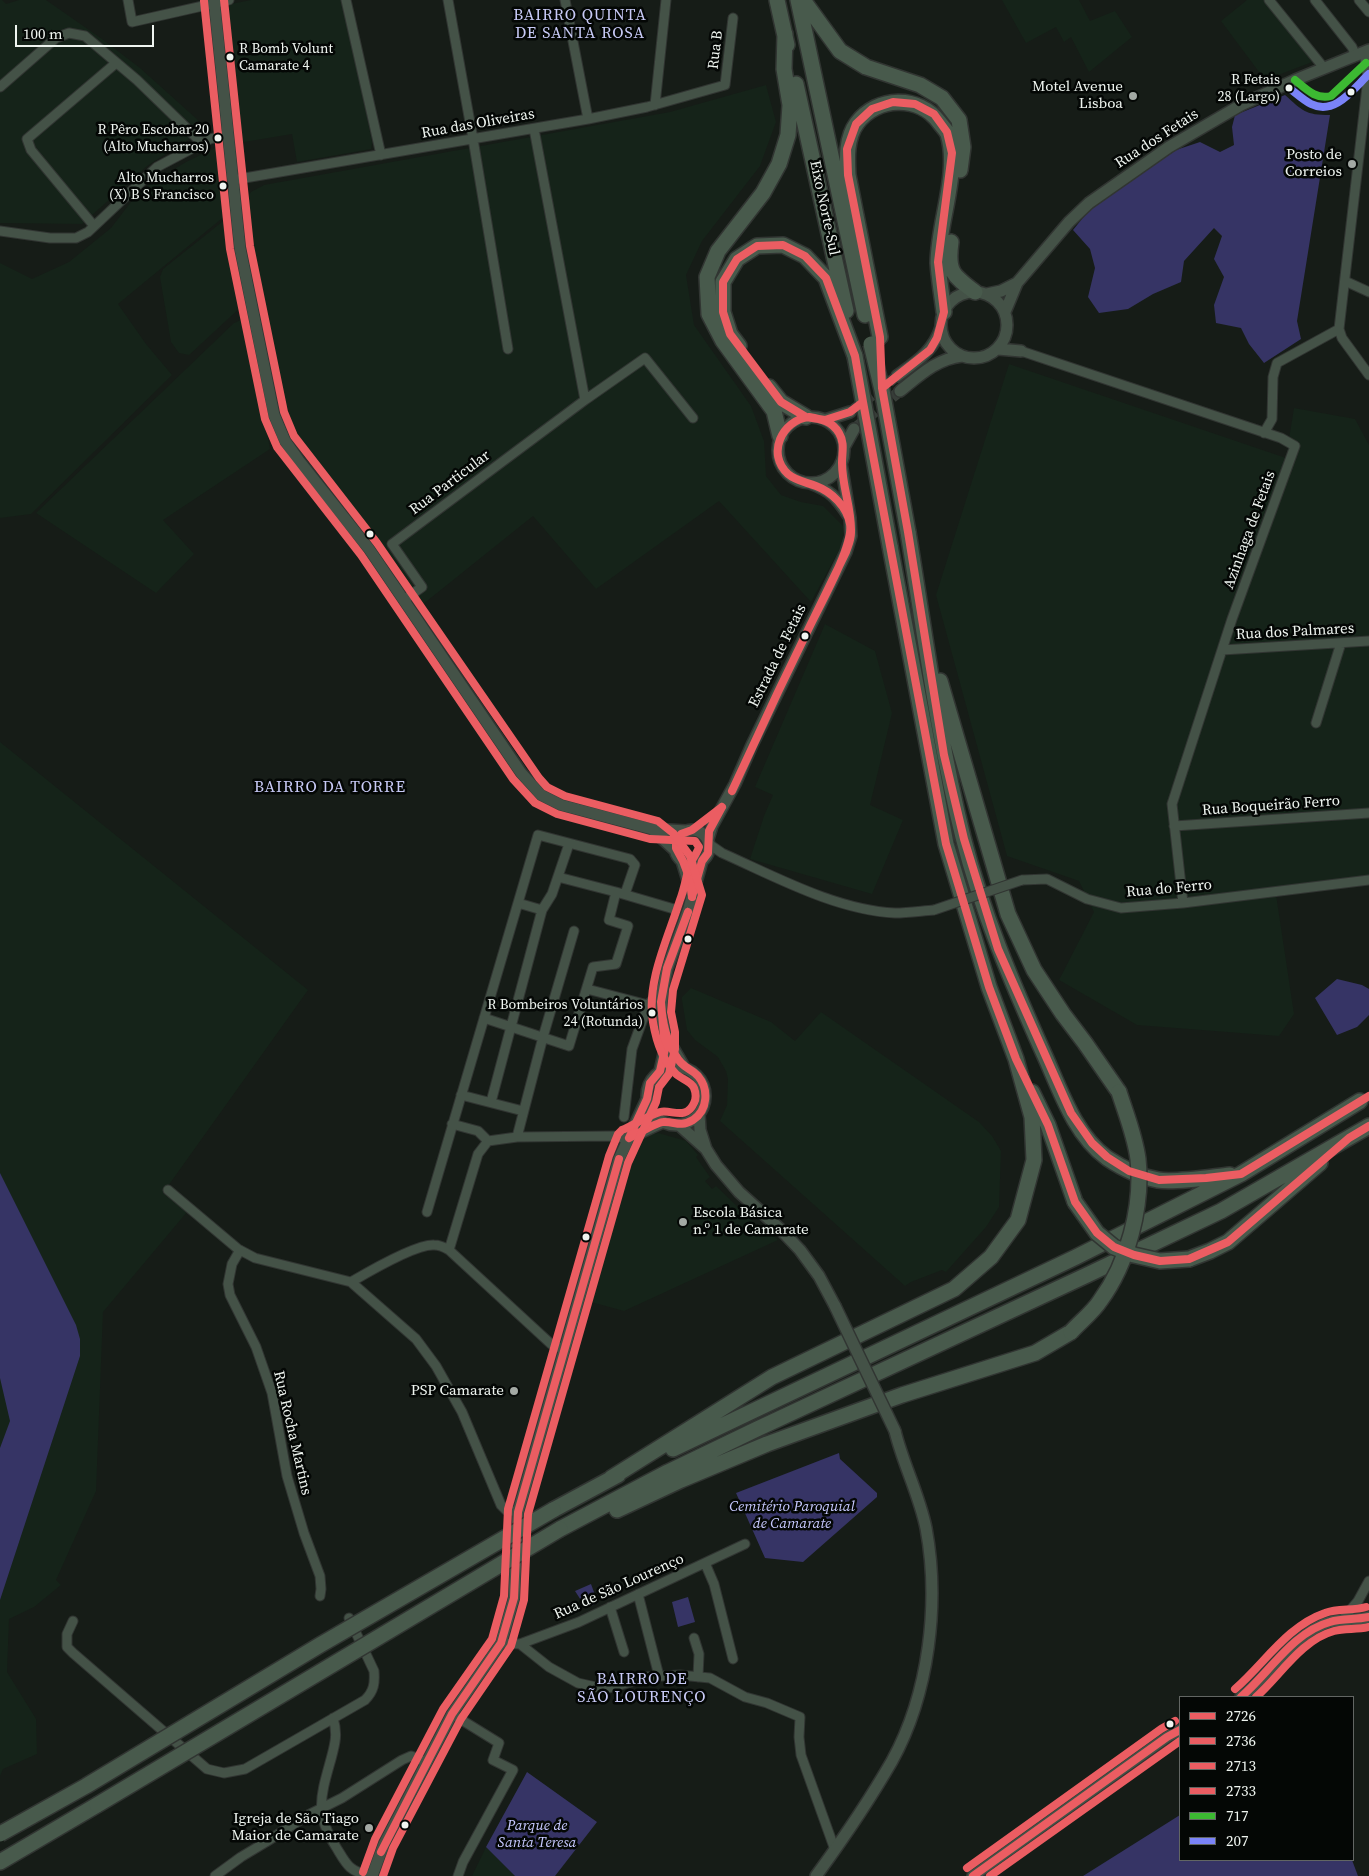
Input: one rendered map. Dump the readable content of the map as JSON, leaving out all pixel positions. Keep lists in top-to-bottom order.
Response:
{
  "streets": {
    "highway": ["Eixo Norte-Sul"],
    "street": [
      "Rua B",
      "Rua das Oliveiras",
      "Rua dos Fetais",
      "Rua Particular",
      "Azinhaga de Fetais",
      "Rua dos Palmares",
      "Estrada de Fetais",
      "Rua Boqueirão Ferro",
      "Rua do Ferro",
      "Rua Rocha Martins",
      "Rua de São Lourenço"
    ]
  },
  "crossings": [
    ["Rua B", "Rua das Oliveiras"],
    ["Azinhaga de Fetais", "Rua dos Palmares"],
    ["Azinhaga de Fetais", "Rua Boqueirão Ferro"],
    ["Azinhaga de Fetais", "Rua do Ferro"],
    ["Estrada de Fetais", "Rua do Ferro"]
  ],
  "districts": ["BAIRRO QUINTA DE SANTA ROSA", "BAIRRO DA TORRE", "BAIRRO DE SÃO LOURENÇO"],
  "parks": ["Cemitério Paroquial de Camarate", "Parque de Santa Teresa"],
  "places": [
    "R Bomb Volunt Camarate 4",
    "R Fetais 28 (Largo)",
    "Motel Avenue Lisboa",
    "R Pêro Escobar 20 (Alto Mucharros)",
    "Posto de Correios",
    "Alto Mucharros (X) B S Francisco",
    "R Bombeiros Voluntários 24 (Rotunda)",
    "Escola Básica n.º 1 de Camarate",
    "PSP Camarate",
    "Igreja de São Tiago Maior de Camarate"
  ],
  "lines": [
    "transit line 2713",
    "transit line 2736",
    "transit line 717",
    "transit line 207",
    "transit line 2726",
    "transit line 2733"
  ],
  "legend": [
    "2726",
    "2736",
    "2713",
    "2733",
    "717",
    "207"
  ],
  "scale_bar": "100 m"
}
